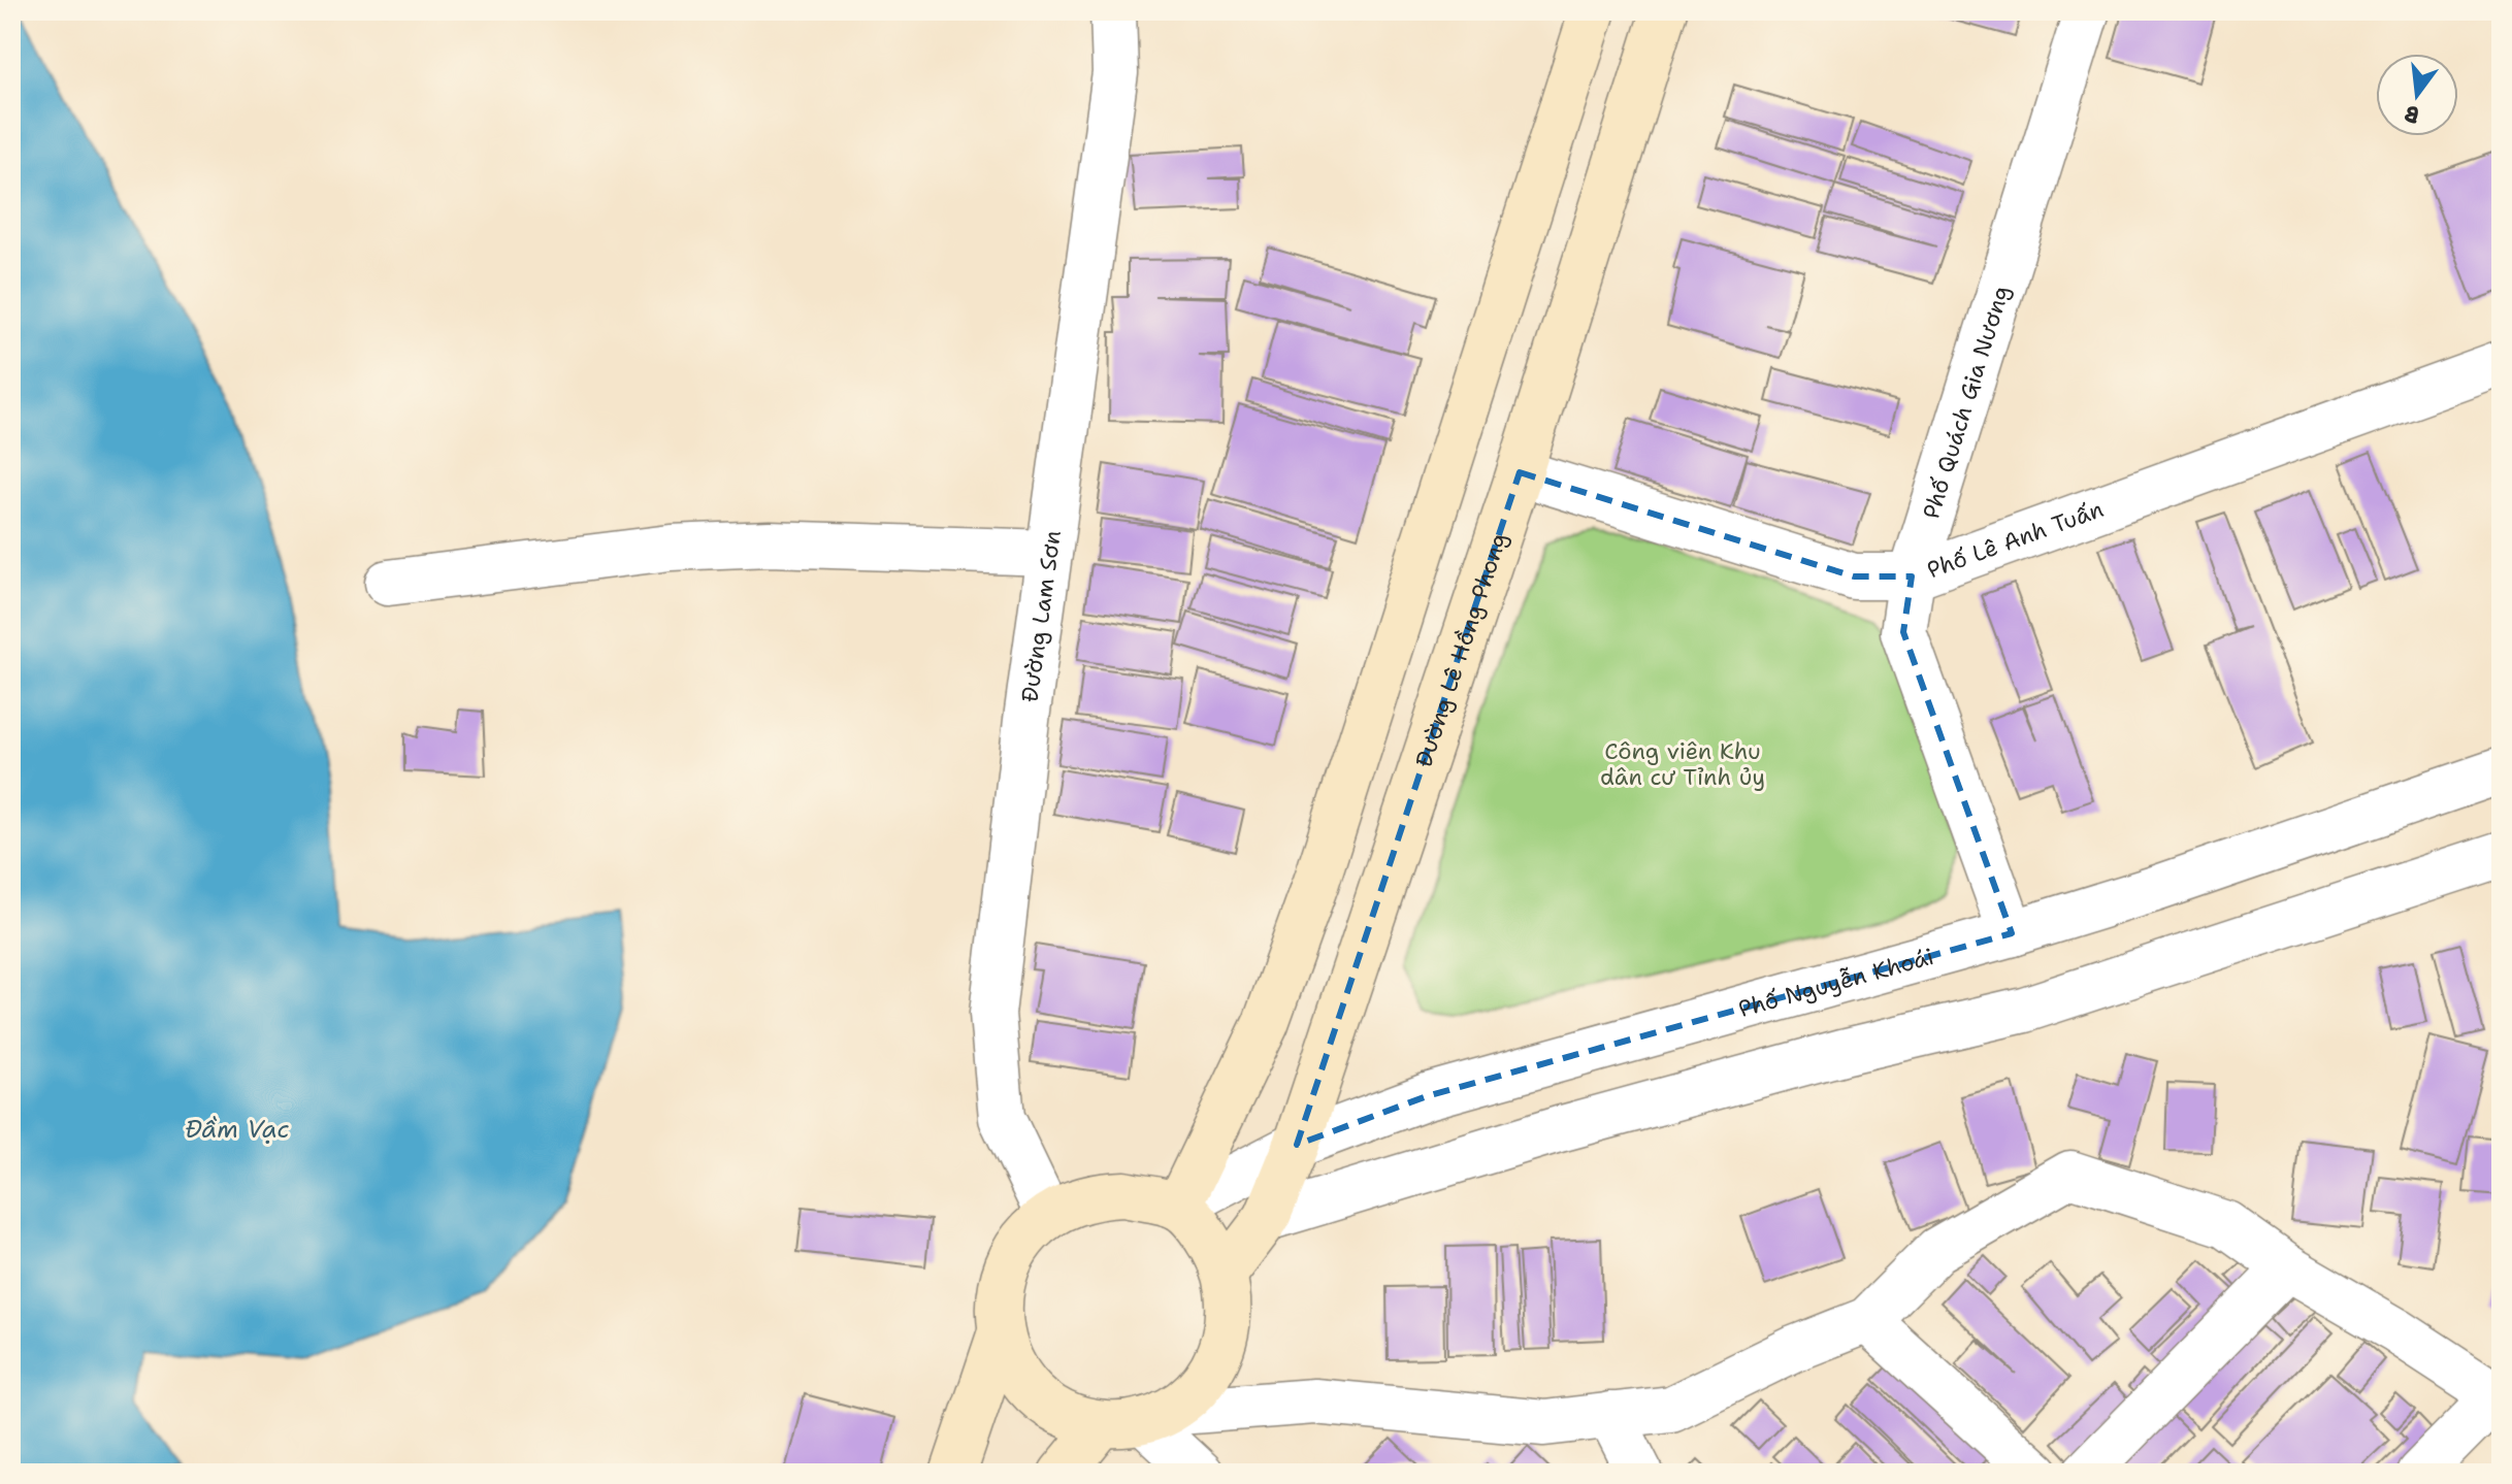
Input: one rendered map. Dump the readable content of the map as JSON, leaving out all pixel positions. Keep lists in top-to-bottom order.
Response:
{
  "streets": {
    "main road": ["Đường Lê Hồng Phong"],
    "street": [
      "Phố Quách Gia Nương",
      "Phố Lê Anh Tuấn",
      "Đường Lam Sơn",
      "Phố Nguyễn Khoái"
    ]
  },
  "crossings": [
    ["Phố Quách Gia Nương", "Phố Lê Anh Tuấn"],
    ["Phố Quách Gia Nương", "Phố Nguyễn Khoái"],
    ["Phố Lê Anh Tuấn", "Đường Lê Hồng Phong"],
    ["Đường Lam Sơn", "Đường Lê Hồng Phong"],
    ["Đường Lam Sơn", "Phố Nguyễn Khoái"],
    ["Đường Lê Hồng Phong", "Phố Nguyễn Khoái"]
  ],
  "water": ["Đầm Vạc"],
  "parks": ["Công viên Khu dân cư Tỉnh ủy"],
  "north": "bottom"
}
